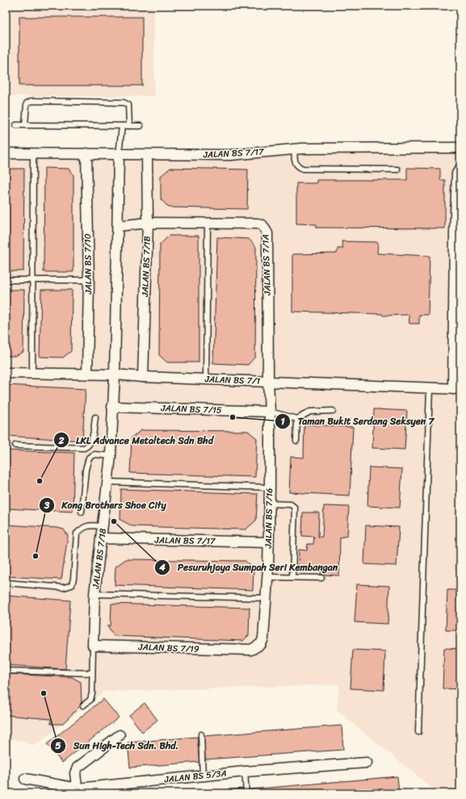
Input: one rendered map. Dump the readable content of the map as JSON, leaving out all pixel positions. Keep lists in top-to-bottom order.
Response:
{
  "streets": {
    "street": [
      "JALAN BS 7/17",
      "JALAN BS 7/10",
      "JALAN BS 7/1A",
      "JALAN BS 7/1B",
      "JALAN BS 7/1",
      "JALAN BS 7/15",
      "JALAN BS 7/16",
      "JALAN BS 7/18",
      "JALAN BS 7/19",
      "JALAN BS 5/3A"
    ]
  },
  "crossings": [
    ["JALAN BS 7/17", "JALAN BS 7/10"],
    ["JALAN BS 7/17", "JALAN BS 7/1B"],
    ["JALAN BS 7/17", "JALAN BS 7/16"],
    ["JALAN BS 7/17", "JALAN BS 7/18"],
    ["JALAN BS 7/10", "JALAN BS 7/1"],
    ["JALAN BS 7/1A", "JALAN BS 7/1B"],
    ["JALAN BS 7/1A", "JALAN BS 7/1"],
    ["JALAN BS 7/1A", "JALAN BS 7/16"],
    ["JALAN BS 7/1B", "JALAN BS 7/1"],
    ["JALAN BS 7/1", "JALAN BS 7/16"],
    ["JALAN BS 7/1", "JALAN BS 7/18"],
    ["JALAN BS 7/15", "JALAN BS 7/16"],
    ["JALAN BS 7/15", "JALAN BS 7/18"],
    ["JALAN BS 7/16", "JALAN BS 7/19"],
    ["JALAN BS 7/18", "JALAN BS 7/19"]
  ],
  "places": [
    "Taman Bukit Serdang Seksyen 7",
    "LKL Advance Metaltech Sdn Bhd",
    "Pesuruhjaya Sumpah Seri Kembangan",
    "Kong Brothers Shoe City",
    "Sun High-Tech Sdn. Bhd."
  ]
}
